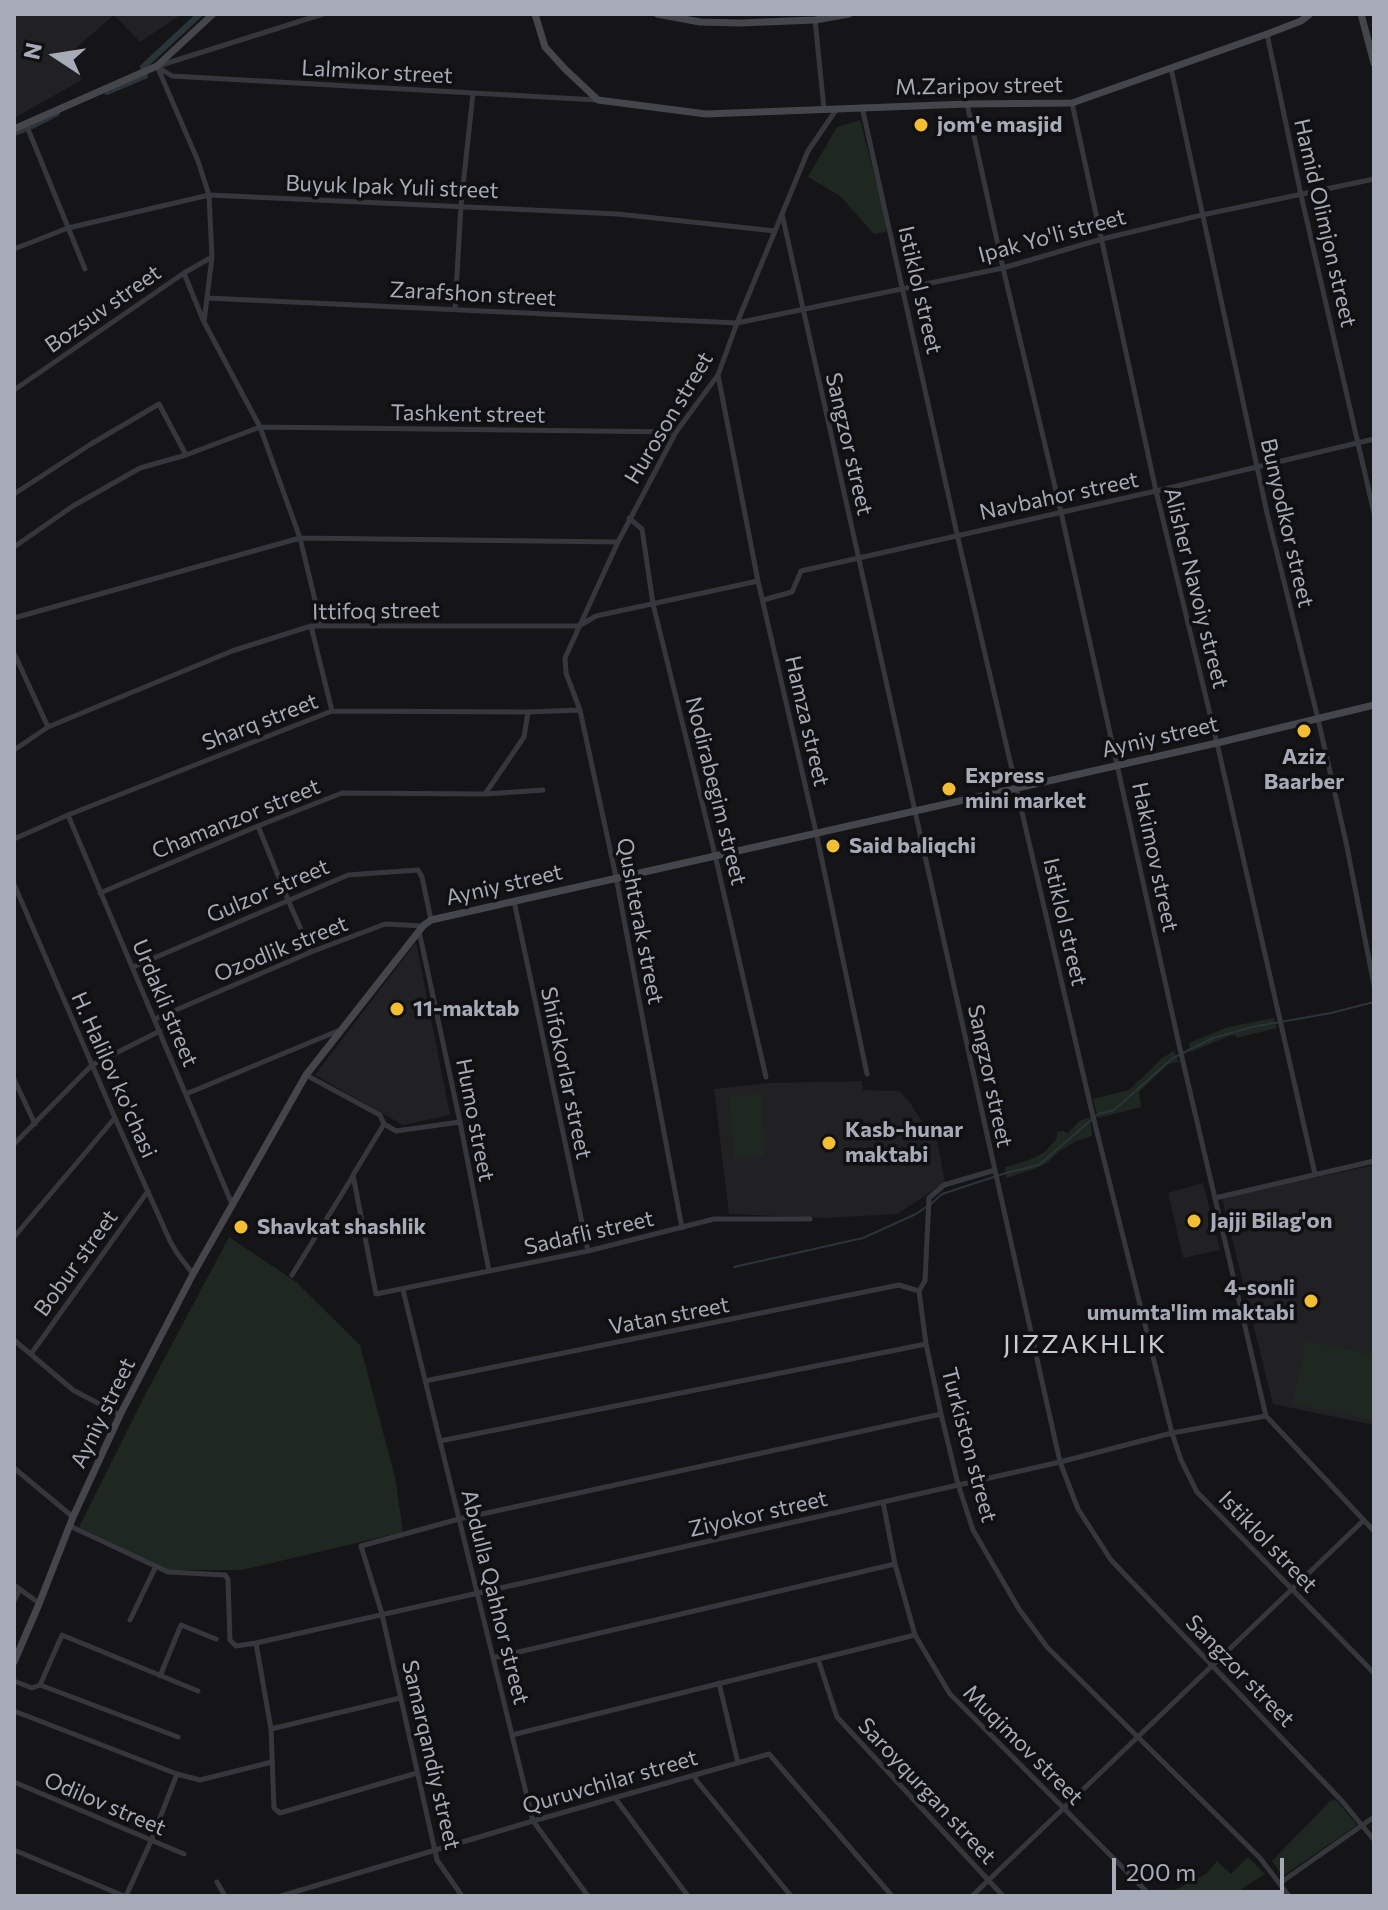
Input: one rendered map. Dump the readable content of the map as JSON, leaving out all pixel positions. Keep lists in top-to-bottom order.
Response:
{
  "streets": {
    "street": [
      "Lalmikor street",
      "M.Zaripov street",
      "Buyuk Ipak Yuli street",
      "Hamid Olimjon street",
      "Ipak Yo'li street",
      "Istiklol street",
      "Zarafshon street",
      "Bozsuv street",
      "Tashkent street",
      "Huroson street",
      "Sangzor street",
      "Navbahor street",
      "Bunyodkor street",
      "Alisher Navoiy street",
      "Ittifoq street",
      "Hamza street",
      "Sharq street",
      "Ayniy street",
      "Nodirabegim street",
      "Chamanzor street",
      "Hakimov street",
      "Gulzor street",
      "Qushterak street",
      "Ozodlik street",
      "Urdakli street",
      "Shifokorlar street",
      "H. Halilov ko'chasi",
      "Humo street",
      "Sadafli street",
      "Bobur street",
      "Vatan street",
      "Turkiston street",
      "Ziyokor street",
      "Abdulla Qahhor street",
      "Muqimov street",
      "Samarqandiy street",
      "Quruvchilar street",
      "Saroyqurgan street",
      "Odilov street"
    ]
  },
  "crossings": [
    ["Lalmikor street", "M.Zaripov street"],
    ["M.Zaripov street", "Hamid Olimjon street"],
    ["M.Zaripov street", "Istiklol street"],
    ["M.Zaripov street", "Huroson street"],
    ["M.Zaripov street", "Bunyodkor street"],
    ["M.Zaripov street", "Alisher Navoiy street"],
    ["M.Zaripov street", "Hakimov street"],
    ["Buyuk Ipak Yuli street", "Huroson street"],
    ["Hamid Olimjon street", "Ipak Yo'li street"],
    ["Hamid Olimjon street", "Navbahor street"],
    ["Ipak Yo'li street", "Istiklol street"],
    ["Ipak Yo'li street", "Zarafshon street"],
    ["Ipak Yo'li street", "Huroson street"],
    ["Ipak Yo'li street", "Sangzor street"],
    ["Ipak Yo'li street", "Bunyodkor street"],
    ["Ipak Yo'li street", "Alisher Navoiy street"],
    ["Ipak Yo'li street", "Hakimov street"],
    ["Istiklol street", "Navbahor street"],
    ["Istiklol street", "Ayniy street"],
    ["Istiklol street", "Ziyokor street"],
    ["Zarafshon street", "Huroson street"],
    ["Tashkent street", "Huroson street"],
    ["Huroson street", "Sangzor street"],
    ["Huroson street", "Ittifoq street"],
    ["Huroson street", "Hamza street"],
    ["Huroson street", "Nodirabegim street"],
    ["Huroson street", "Qushterak street"],
    ["Sangzor street", "Navbahor street"],
    ["Sangzor street", "Ayniy street"],
    ["Sangzor street", "Turkiston street"],
    ["Sangzor street", "Ziyokor street"],
    ["Navbahor street", "Bunyodkor street"],
    ["Navbahor street", "Alisher Navoiy street"],
    ["Navbahor street", "Hamza street"],
    ["Navbahor street", "Hakimov street"],
    ["Bunyodkor street", "Ayniy street"],
    ["Alisher Navoiy street", "Ayniy street"],
    ["Ittifoq street", "Hamza street"],
    ["Ittifoq street", "Nodirabegim street"],
    ["Ittifoq street", "Qushterak street"],
    ["Hamza street", "Ayniy street"],
    ["Sharq street", "Qushterak street"],
    ["Sharq street", "Urdakli street"],
    ["Ayniy street", "Nodirabegim street"],
    ["Ayniy street", "Hakimov street"],
    ["Ayniy street", "Gulzor street"],
    ["Ayniy street", "Qushterak street"],
    ["Ayniy street", "Ozodlik street"],
    ["Ayniy street", "Urdakli street"],
    ["Ayniy street", "Shifokorlar street"],
    ["Ayniy street", "H. Halilov ko'chasi"],
    ["Ayniy street", "Humo street"],
    ["Chamanzor street", "Urdakli street"],
    ["Hakimov street", "Ziyokor street"],
    ["Gulzor street", "Urdakli street"],
    ["Qushterak street", "Sadafli street"],
    ["Ozodlik street", "Urdakli street"],
    ["Ozodlik street", "Humo street"],
    ["Shifokorlar street", "Sadafli street"],
    ["H. Halilov ko'chasi", "Bobur street"],
    ["Humo street", "Sadafli street"],
    ["Sadafli street", "Abdulla Qahhor street"],
    ["Vatan street", "Turkiston street"],
    ["Vatan street", "Abdulla Qahhor street"],
    ["Turkiston street", "Ziyokor street"],
    ["Ziyokor street", "Abdulla Qahhor street"],
    ["Ziyokor street", "Muqimov street"],
    ["Ziyokor street", "Samarqandiy street"],
    ["Abdulla Qahhor street", "Samarqandiy street"],
    ["Abdulla Qahhor street", "Quruvchilar street"],
    ["Samarqandiy street", "Quruvchilar street"]
  ],
  "districts": ["JIZZAKHLIK"],
  "places": [
    "jom'e masjid",
    "Aziz Baarber",
    "Express mini market",
    "Said baliqchi",
    "11-maktab",
    "Kasb-hunar maktabi",
    "Jajji Bilag'on",
    "Shavkat shashlik",
    "4-sonli umumta'lim maktabi"
  ],
  "scale_bar": "200 m",
  "north": "left"
}
